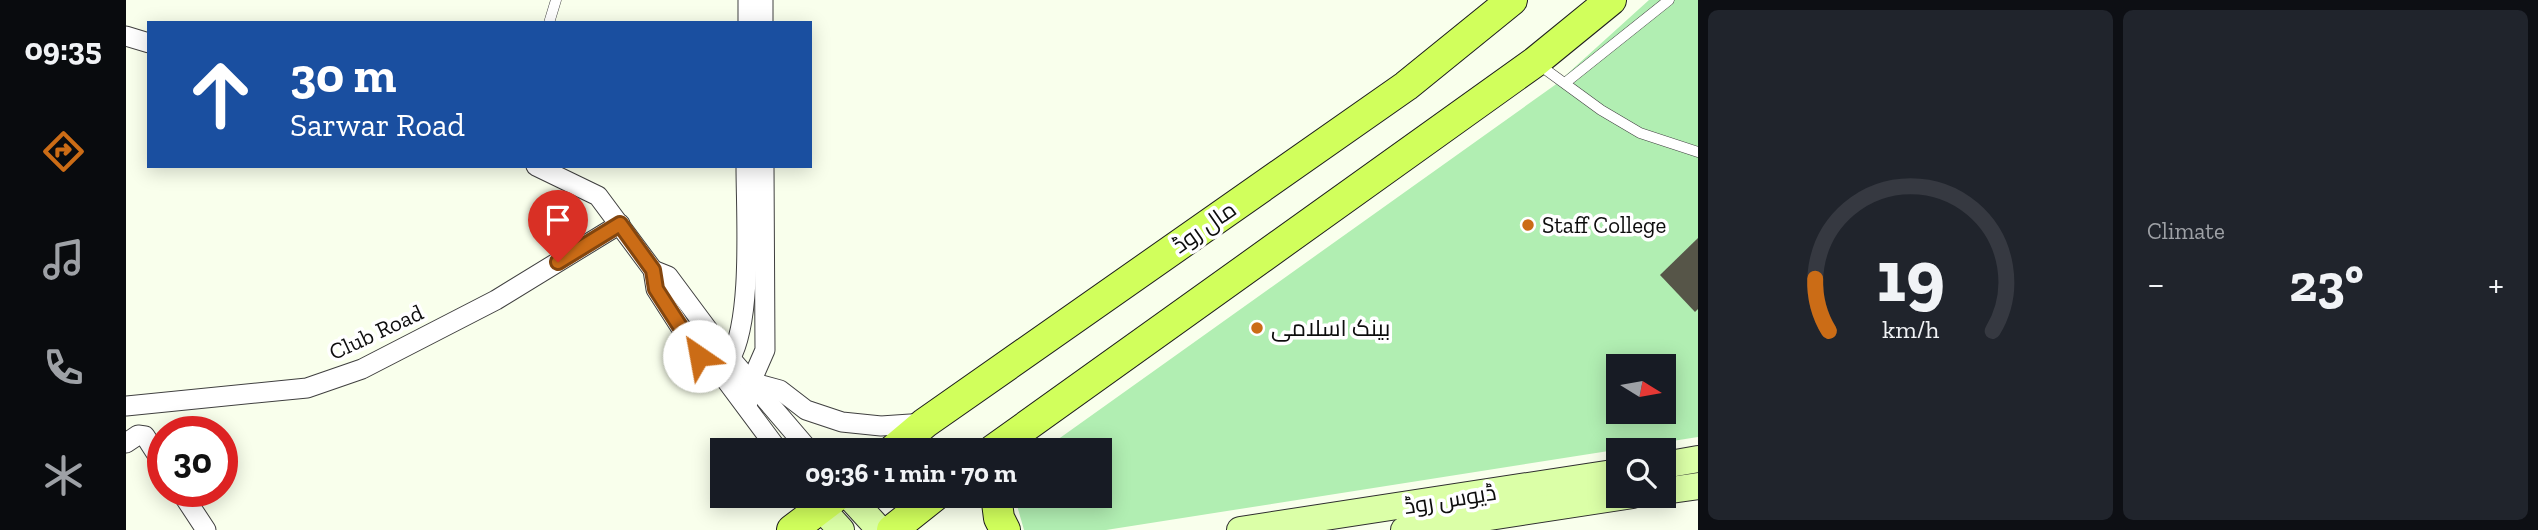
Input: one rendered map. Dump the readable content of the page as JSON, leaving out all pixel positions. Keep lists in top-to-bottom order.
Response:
{
  "streets": {
    "main road": ["مال روڈ", "ڈیوس روڈ"],
    "street": ["Club Road"]
  },
  "places": ["Staff College", "بینک اسلامی"],
  "north": "right",
  "page": {
    "tabs": "09:35",
    "tile": "Climate",
    "turn": ["30 m", "Sarwar Road"],
    "heat": ["−", "23°", "+"],
    "limit": "30",
    "trip": "09:36 · 1 min · 70 m",
    "gauge": ["19", "km/h"]
  }
}
